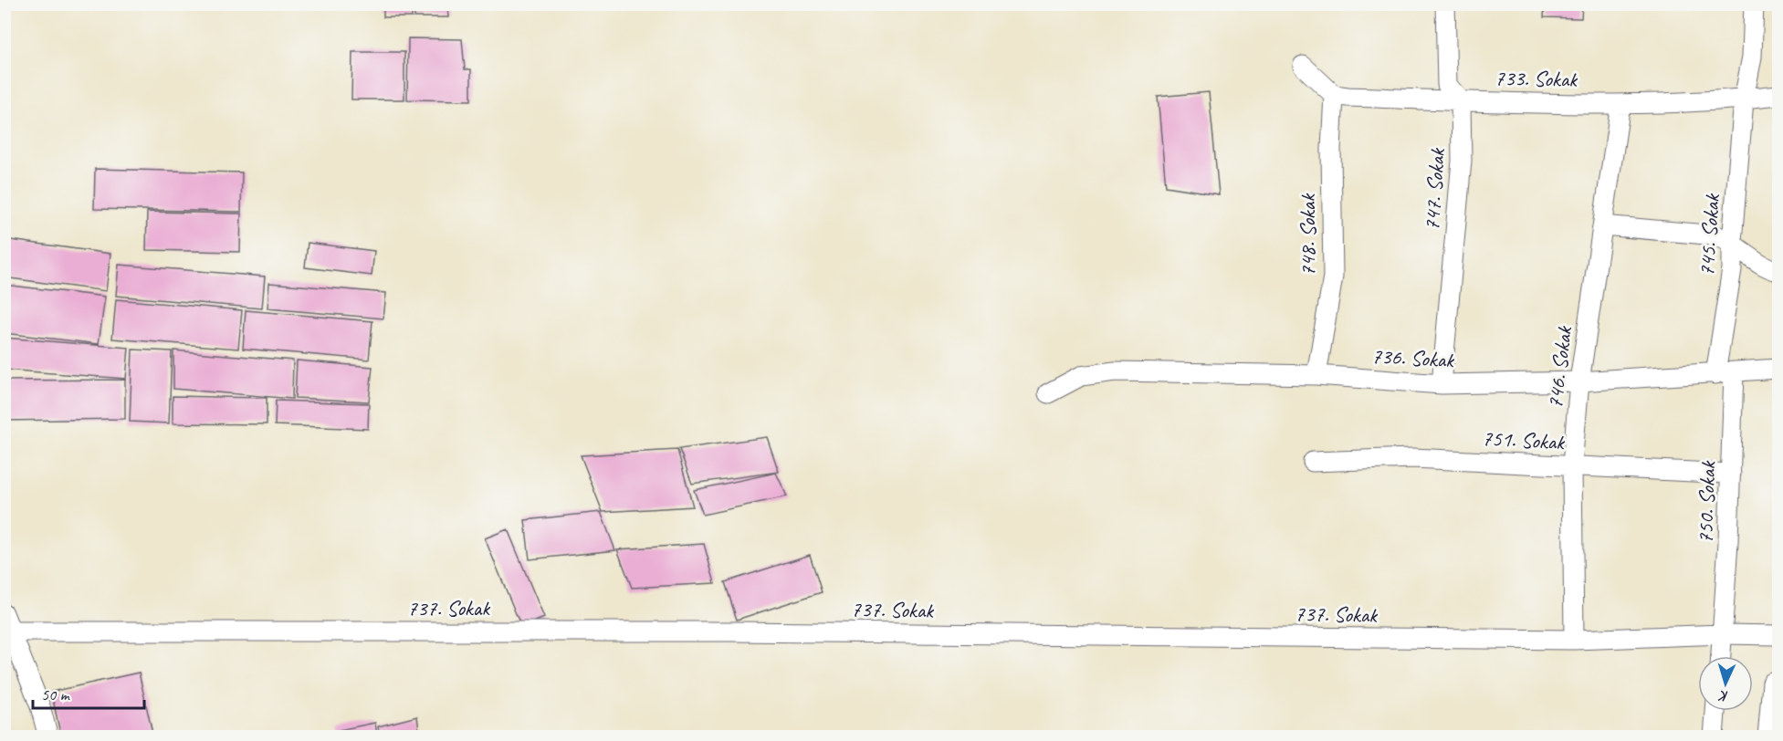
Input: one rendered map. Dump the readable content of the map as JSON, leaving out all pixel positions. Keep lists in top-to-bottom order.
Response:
{
  "streets": {
    "street": [
      "733. Sokak",
      "747. Sokak",
      "748. Sokak",
      "745. Sokak",
      "736. Sokak",
      "746. Sokak",
      "751. Sokak",
      "750. Sokak",
      "737. Sokak"
    ]
  },
  "crossings": [
    ["733. Sokak", "747. Sokak"],
    ["733. Sokak", "748. Sokak"],
    ["733. Sokak", "745. Sokak"],
    ["733. Sokak", "746. Sokak"],
    ["747. Sokak", "736. Sokak"],
    ["748. Sokak", "736. Sokak"],
    ["745. Sokak", "736. Sokak"],
    ["745. Sokak", "750. Sokak"],
    ["736. Sokak", "746. Sokak"],
    ["736. Sokak", "750. Sokak"],
    ["746. Sokak", "751. Sokak"],
    ["746. Sokak", "737. Sokak"],
    ["751. Sokak", "750. Sokak"],
    ["750. Sokak", "737. Sokak"]
  ],
  "scale_bar": "50 m",
  "north": "bottom"
}
